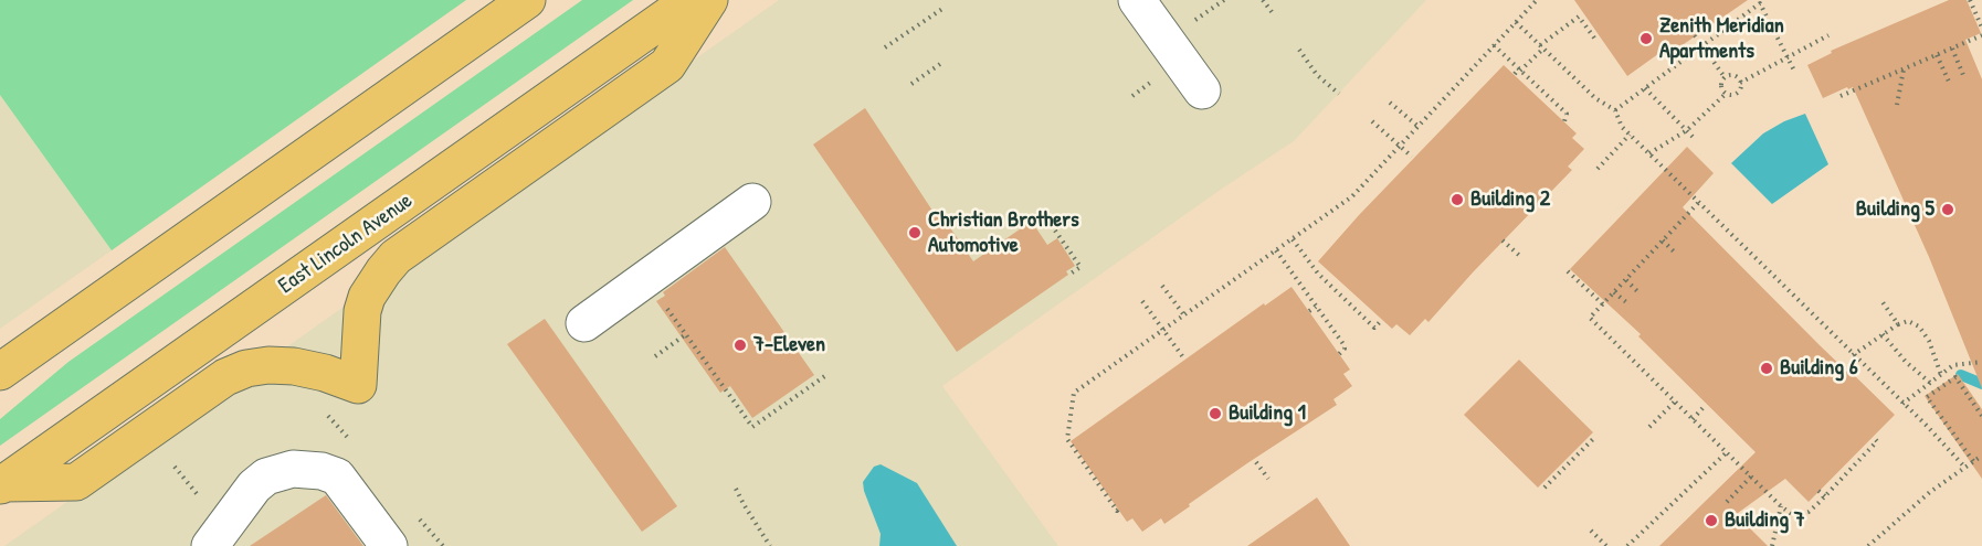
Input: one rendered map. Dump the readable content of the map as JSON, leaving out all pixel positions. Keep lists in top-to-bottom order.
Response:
{
  "streets": {
    "main road": ["East Lincoln Avenue"]
  },
  "places": [
    "Zenith Meridian Apartments",
    "Building 2",
    "Building 5",
    "Christian Brothers Automotive",
    "7-Eleven",
    "Building 6",
    "Building 1",
    "Building 7"
  ]
}
